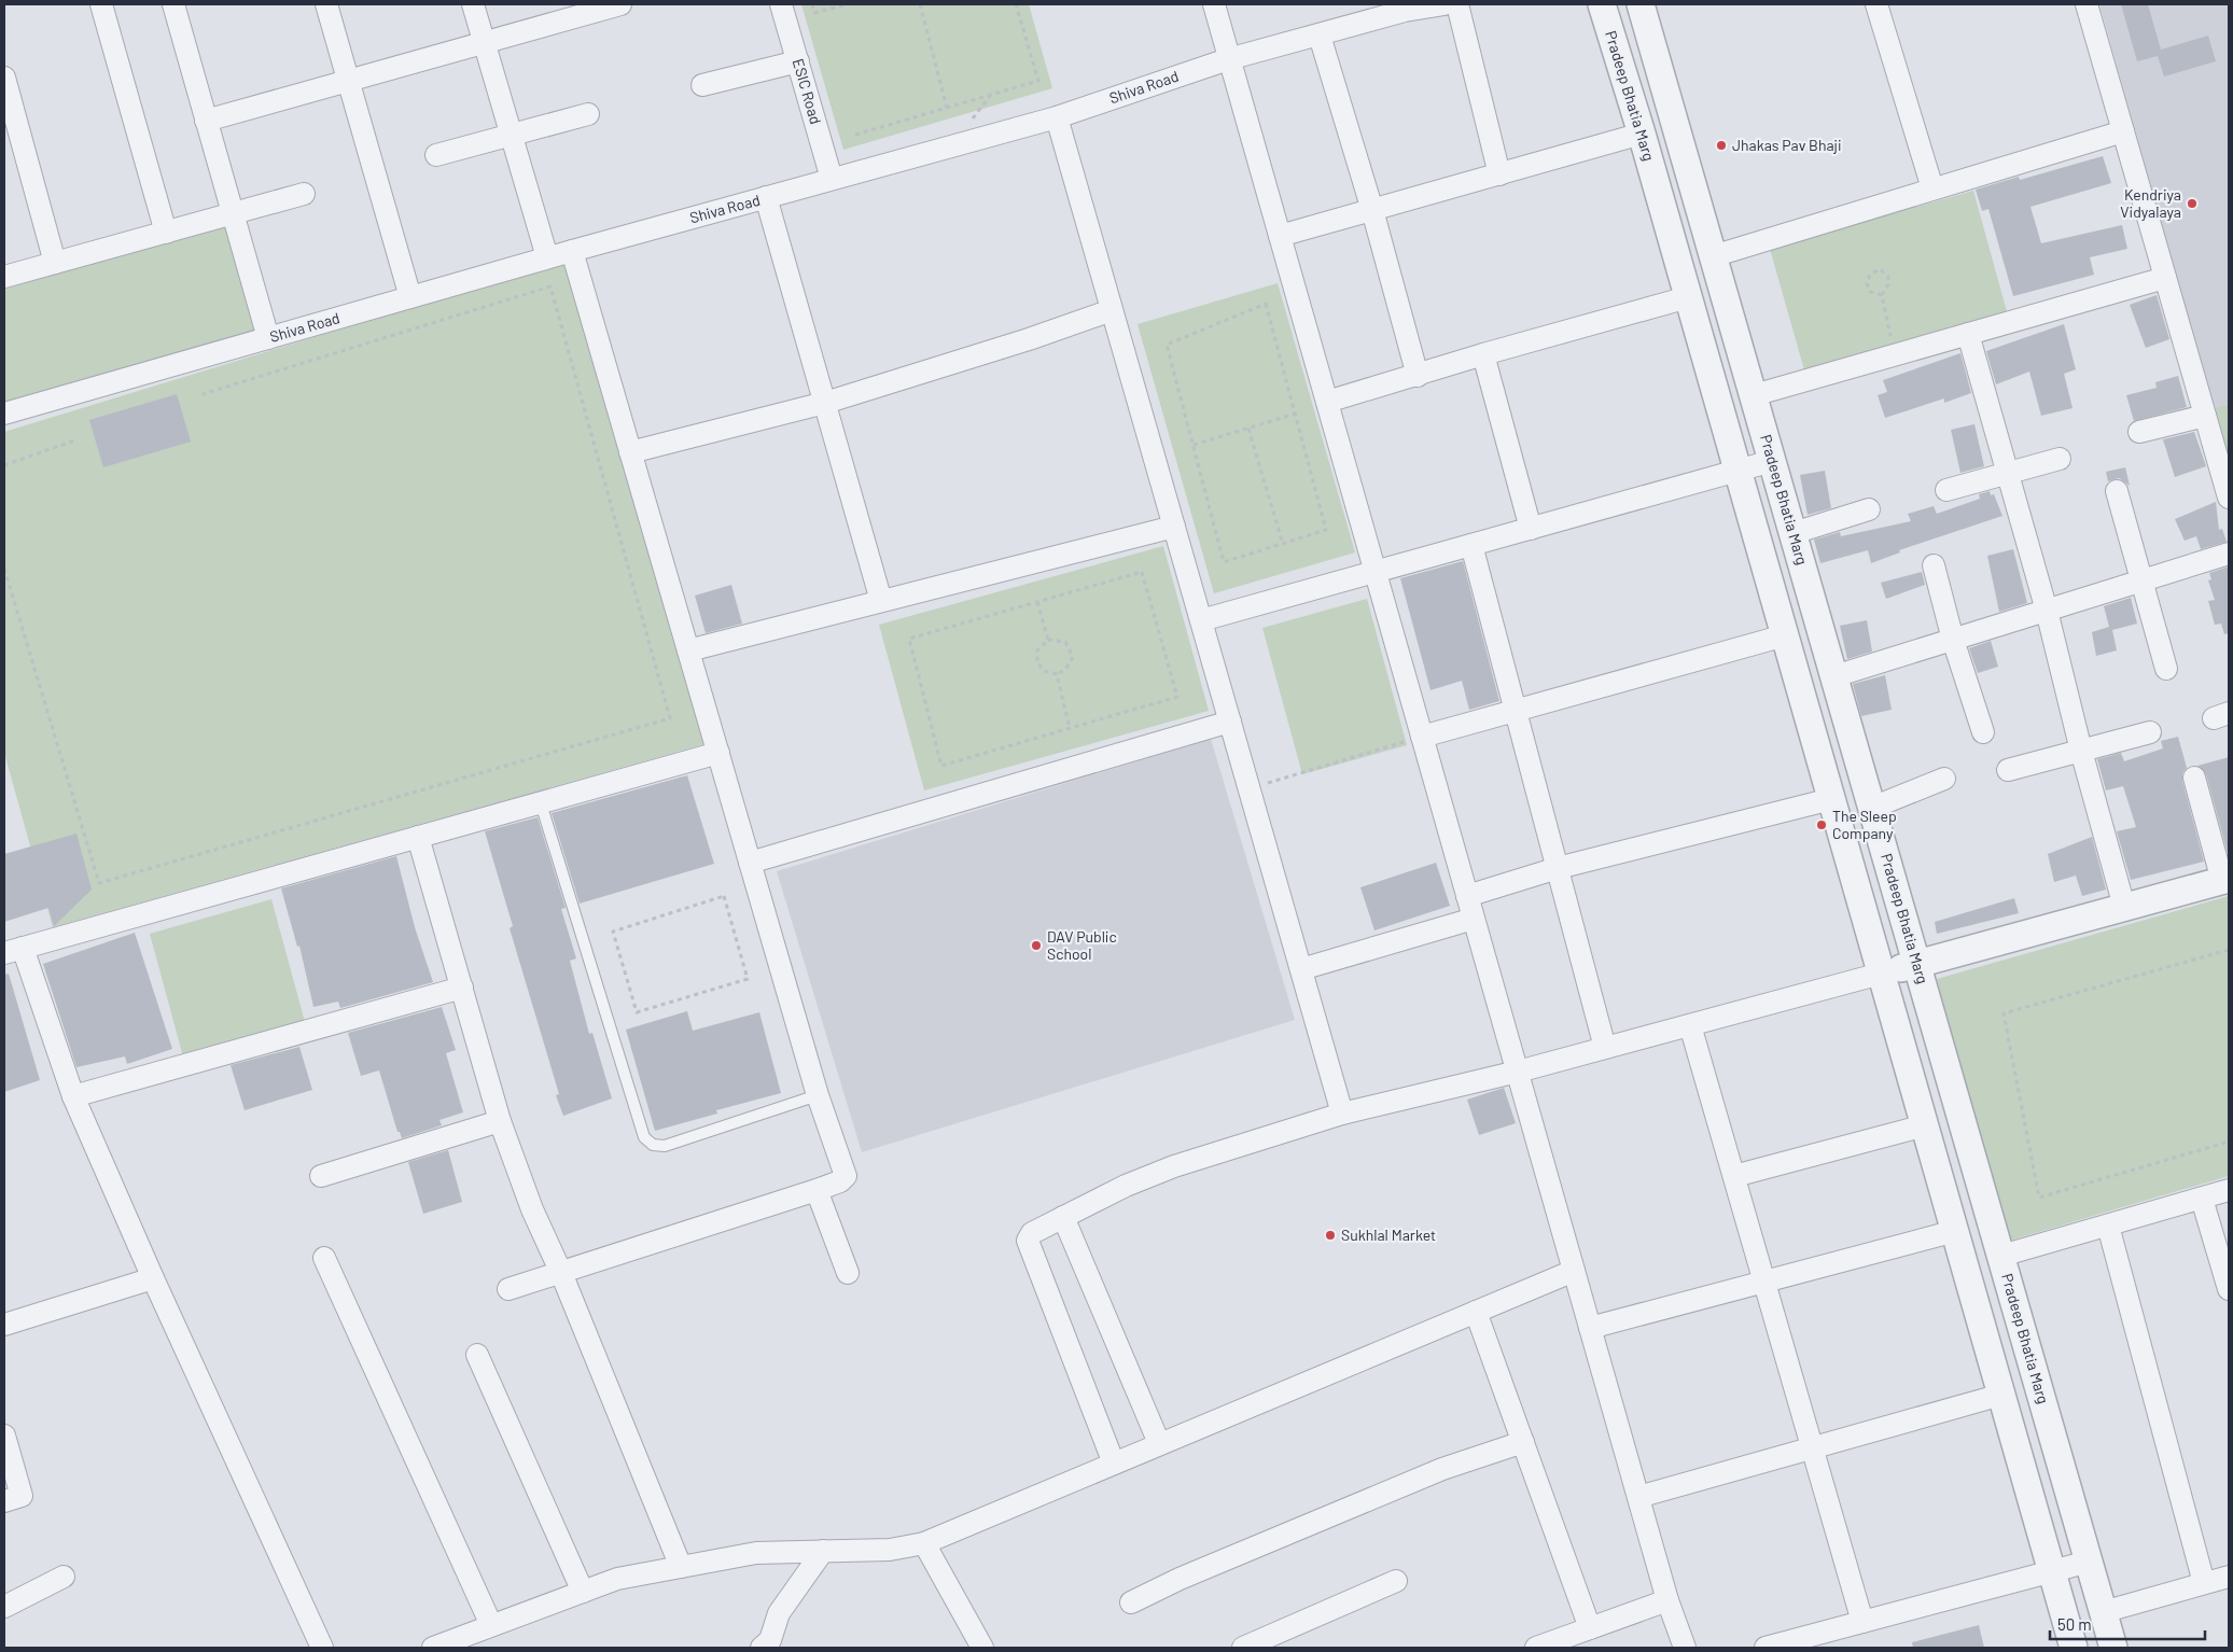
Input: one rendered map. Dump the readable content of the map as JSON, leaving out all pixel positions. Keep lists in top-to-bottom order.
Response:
{
  "streets": {
    "street": ["Shiva Road", "ESIC Road", "Pradeep Bhatia Marg"]
  },
  "crossings": [
    ["Shiva Road", "ESIC Road"]
  ],
  "places": [
    "Jhakas Pav Bhaji",
    "Kendriya Vidyalaya",
    "The Sleep Company",
    "DAV Public School",
    "Sukhlal Market"
  ],
  "scale_bar": "50 m"
}
